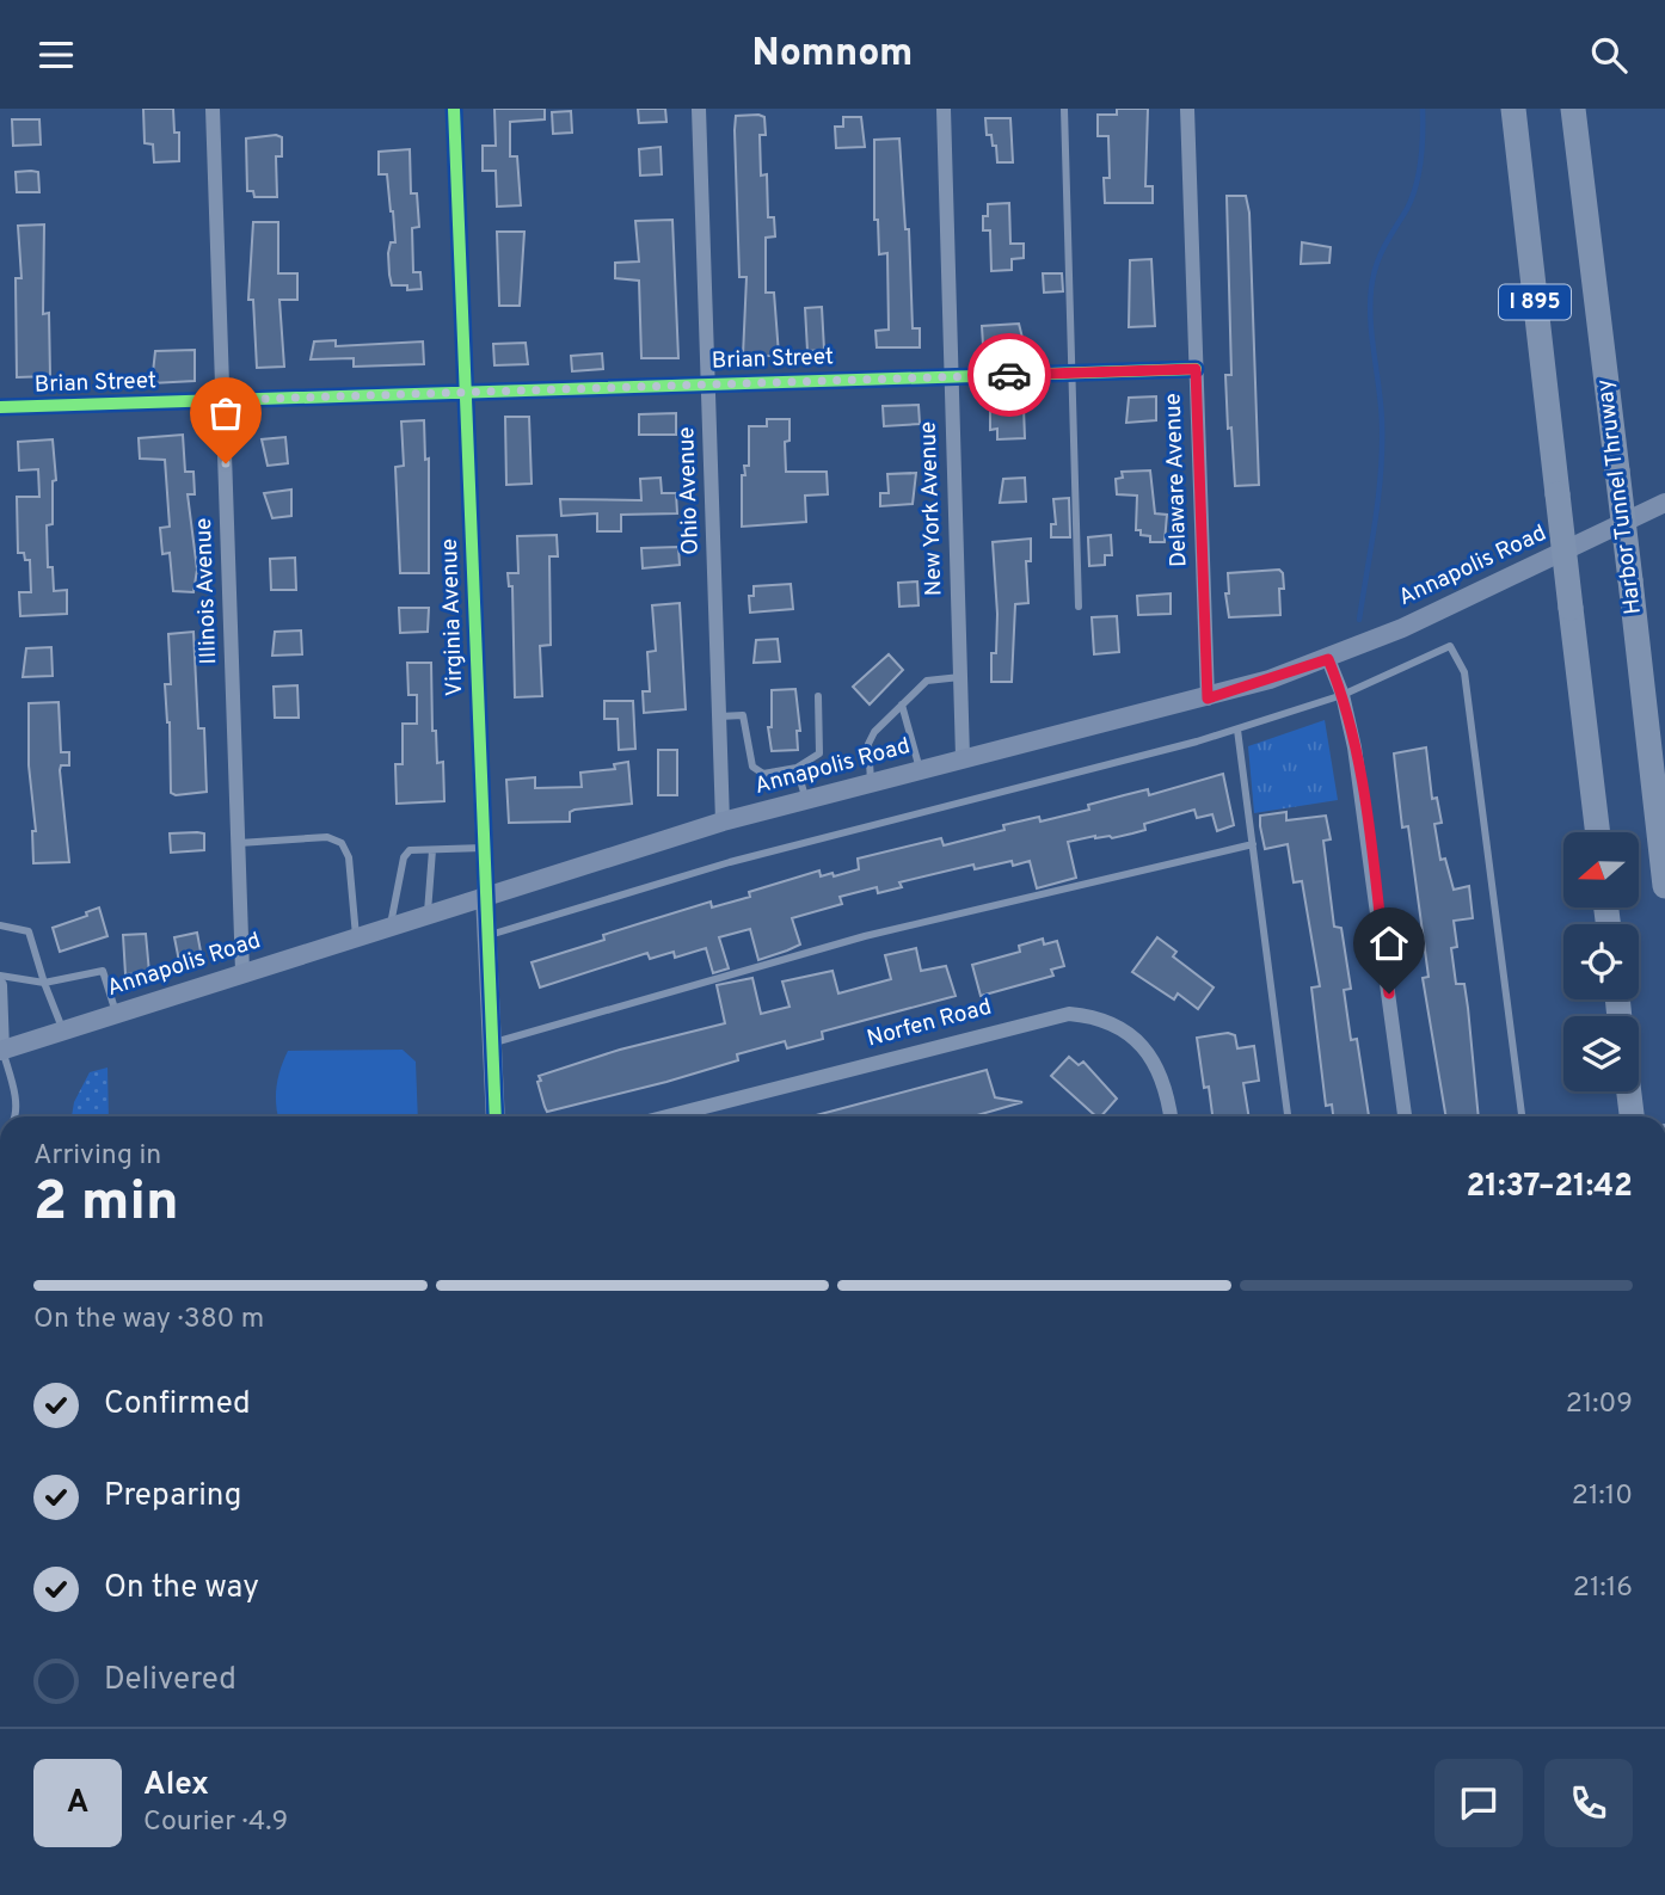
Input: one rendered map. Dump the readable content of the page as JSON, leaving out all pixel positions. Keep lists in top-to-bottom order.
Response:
{
  "streets": {
    "highway": ["I 895", "Harbor Tunnel Thruway"],
    "main road": ["Annapolis Road", "Virginia Avenue"],
    "street": [
      "Brian Street",
      "Delaware Avenue",
      "Ohio Avenue",
      "New York Avenue",
      "Illinois Avenue",
      "Norfen Road"
    ]
  },
  "crossings": [
    ["Brian Street", "Delaware Avenue"],
    ["Brian Street", "Ohio Avenue"],
    ["Brian Street", "New York Avenue"],
    ["Brian Street", "Illinois Avenue"],
    ["Brian Street", "Virginia Avenue"],
    ["Delaware Avenue", "Annapolis Road"],
    ["Ohio Avenue", "Annapolis Road"],
    ["New York Avenue", "Annapolis Road"],
    ["Annapolis Road", "Illinois Avenue"],
    ["Annapolis Road", "Virginia Avenue"]
  ],
  "north": "left",
  "page": {
    "header": "Nomnom",
    "heading": ["2 min", "Arriving in", "21:37–21:42"],
    "panel": ["Alex", "Courier · 4.9"],
    "bar": "On the way · 380 m",
    "list": [
      ["Confirmed", "21:09"],
      ["Preparing", "21:10"],
      ["On the way", "21:16"],
      "Delivered"
    ],
    "round": "A"
  }
}
